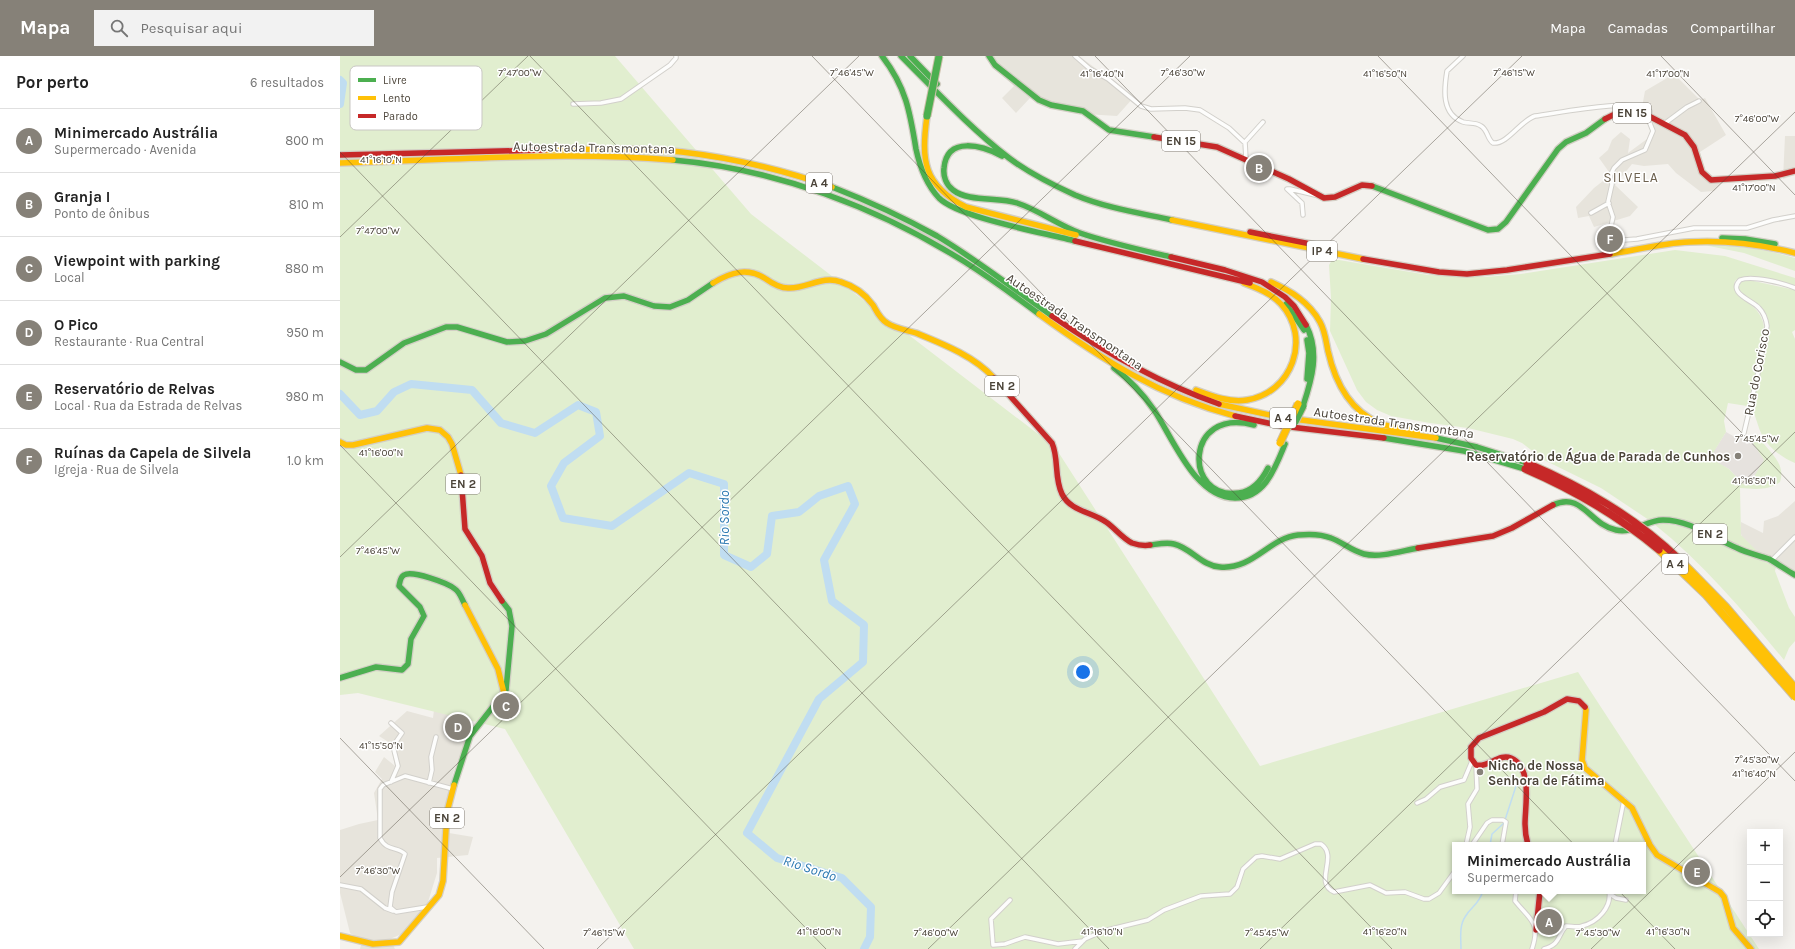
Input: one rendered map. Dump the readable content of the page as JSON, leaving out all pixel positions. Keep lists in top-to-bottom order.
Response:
{
  "streets": {
    "main road": [
      "EN 15",
      "Autoestrada Transmontana",
      "A 4",
      "IP 4",
      "EN 2"
    ],
    "street": ["Rua do Corisco"]
  },
  "districts": ["SILVELA"],
  "water": ["Rio Sordo"],
  "places": ["Reservatório de Água de Parada de Cunhos", "Nicho de Nossa Senhora de Fátima"],
  "legend": ["Livre", "Lento", "Parado"],
  "page": {
    "header": "Mapa",
    "search": "Pesquisar aqui",
    "nav": ["Mapa", "Camadas", "Compartilhar"],
    "heading": ["Por perto", "6 resultados"],
    "list": [
      {
        "mark": "A",
        "name": "Minimercado Austrália",
        "note": "Supermercado · Avenida",
        "value": "800 m"
      },
      {
        "mark": "B",
        "name": "Granja I",
        "note": "Ponto de ônibus",
        "value": "810 m"
      },
      {
        "mark": "C",
        "name": "Viewpoint with parking",
        "note": "Local",
        "value": "880 m"
      },
      {
        "mark": "D",
        "name": "O Pico",
        "note": "Restaurante · Rua Central",
        "value": "950 m"
      },
      {
        "mark": "E",
        "name": "Reservatório de Relvas",
        "note": "Local · Rua da Estrada de Relvas",
        "value": "980 m"
      },
      {
        "mark": "F",
        "name": "Ruínas da Capela de Silvela",
        "note": "Igreja · Rua de Silvela",
        "value": "1.0 km"
      }
    ],
    "pins": [
      "B",
      "F",
      "C",
      "D",
      "E",
      "A"
    ],
    "map_buttons": ["+", "−"],
    "popup": ["Minimercado Austrália", "Supermercado"]
  },
  "coordinates": [
    "7°47'00\"W",
    "7°46'45\"W",
    "7°46'30\"W",
    "7°46'15\"W",
    "41°16'40\"N",
    "41°16'50\"N",
    "41°17'00\"N",
    "7°46'00\"W",
    "41°16'10\"N",
    "7°45'45\"W",
    "41°16'00\"N",
    "41°15'50\"N",
    "7°45'30\"W",
    "41°16'20\"N",
    "41°16'30\"N"
  ]
}
